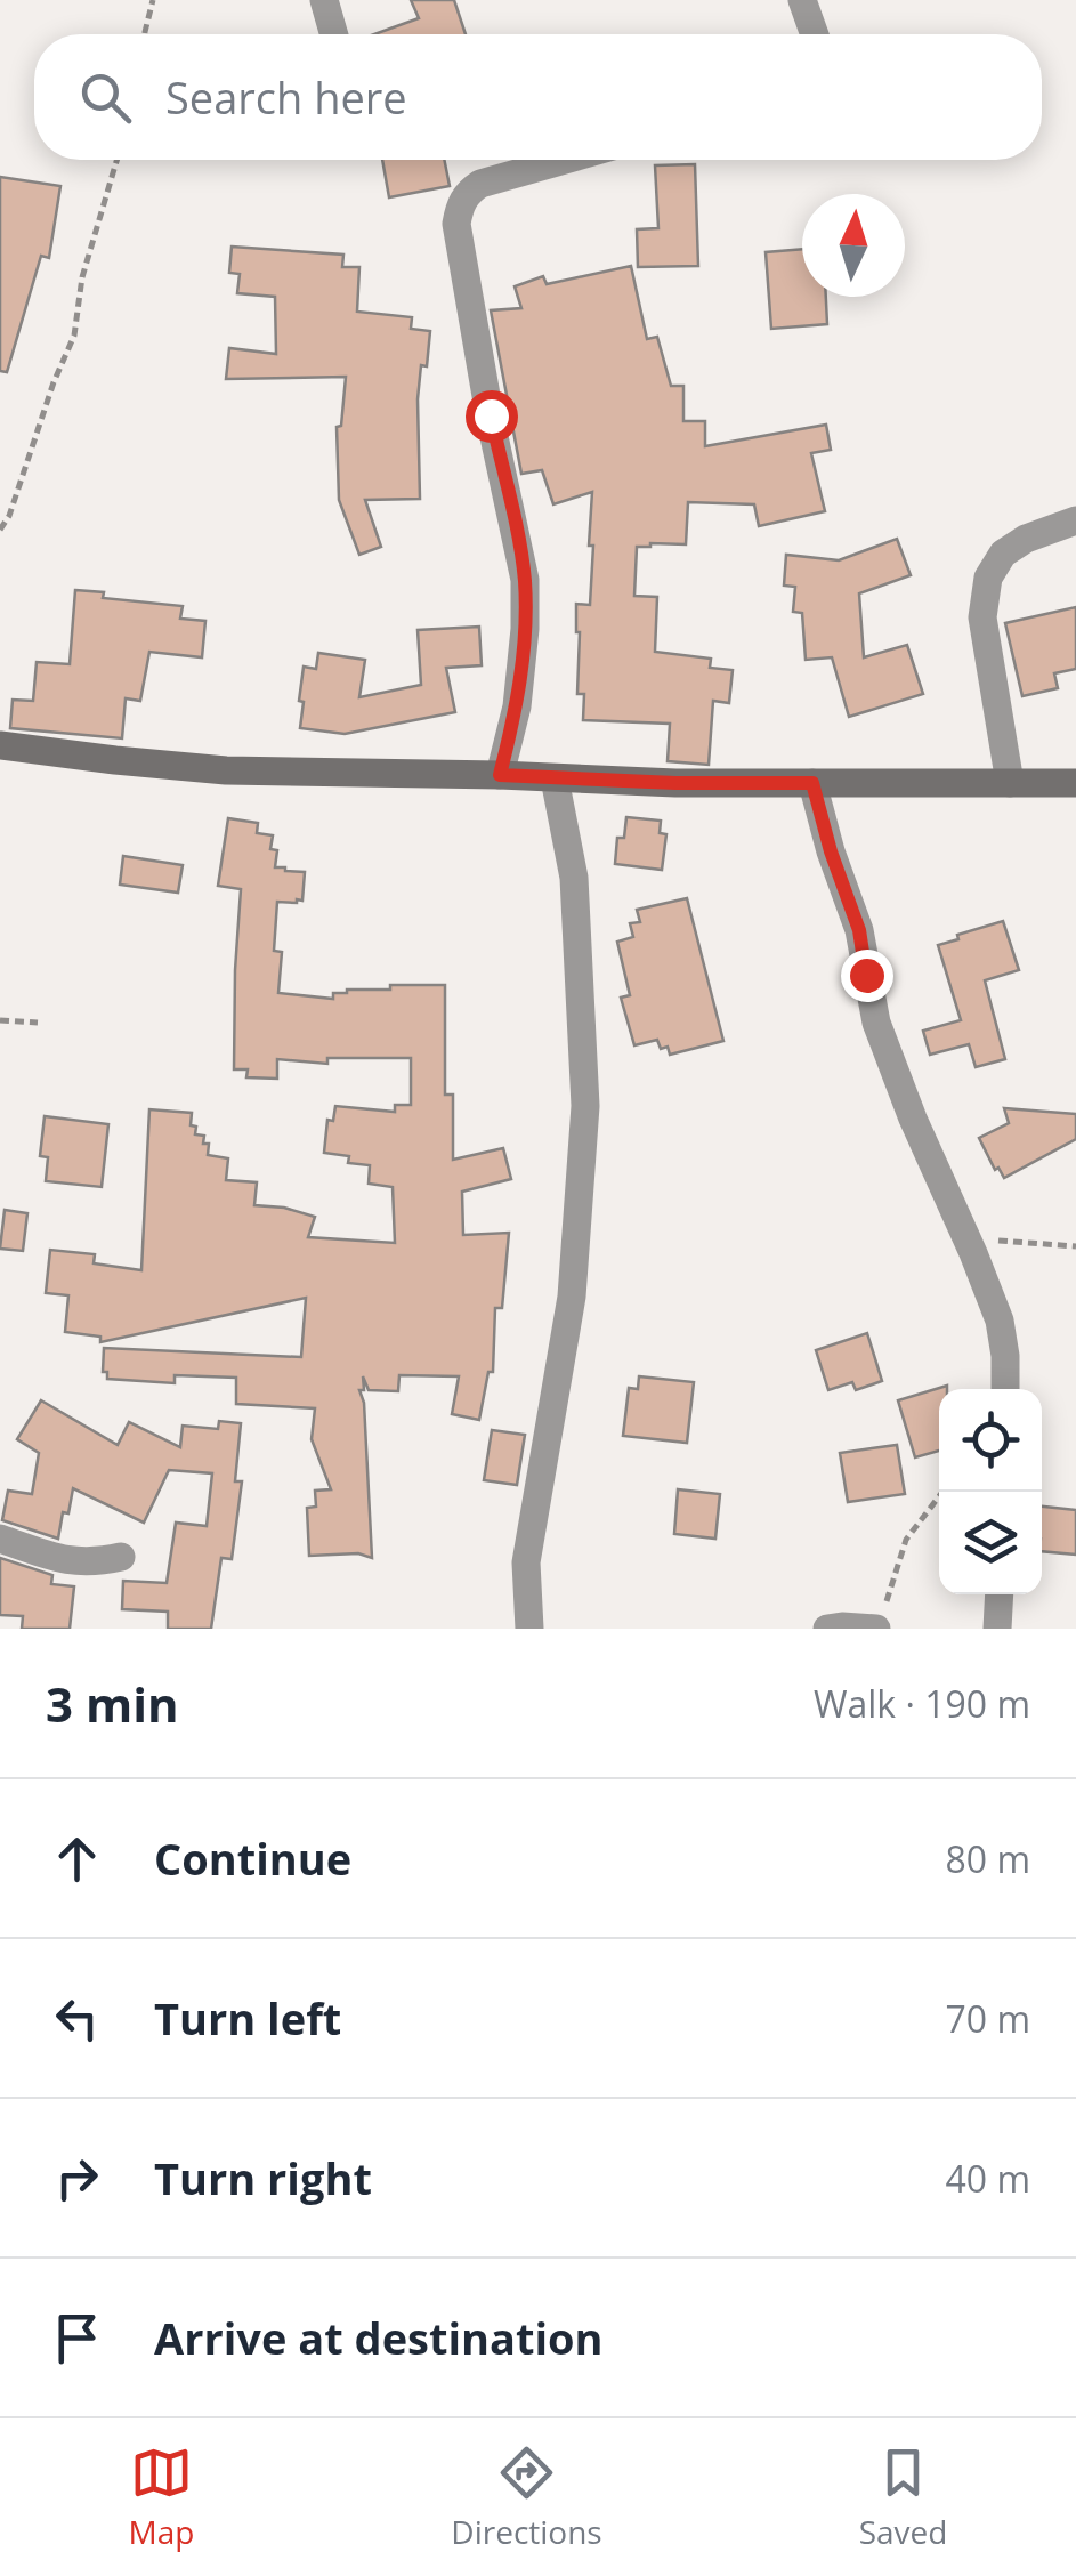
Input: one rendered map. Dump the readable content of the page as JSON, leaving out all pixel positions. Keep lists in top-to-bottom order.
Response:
{
  "north": "top",
  "page": {
    "search": "Search here",
    "heading": ["3 min", "Walk · 190 m"],
    "list": [
      ["Continue", "80 m"],
      ["Turn left", "70 m"],
      ["Turn right", "40 m"],
      "Arrive at destination"
    ],
    "nav": ["Map", "Directions", "Saved"]
  }
}
